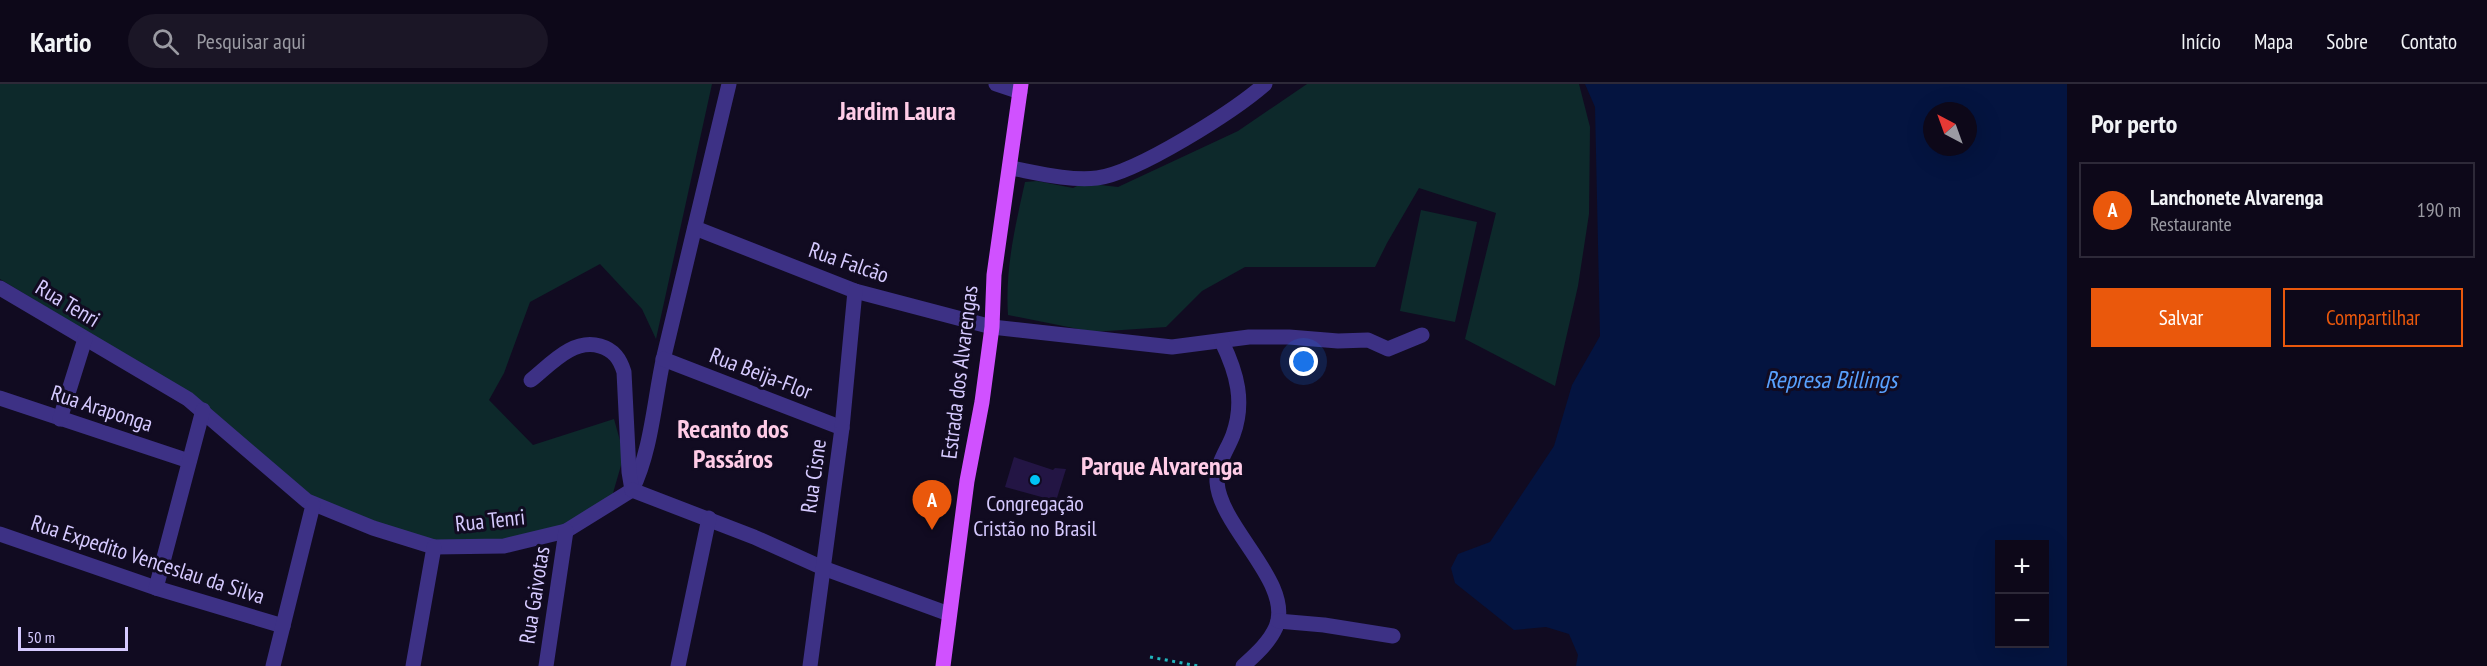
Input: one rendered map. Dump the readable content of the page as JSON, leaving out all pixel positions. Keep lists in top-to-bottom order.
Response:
{
  "streets": {
    "main road": ["Estrada dos Alvarengas"],
    "street": [
      "Rua Falcão",
      "Rua Tenri",
      "Rua Beija-Flor",
      "Rua Araponga",
      "Rua Cisne",
      "Rua Expedito Venceslau da Silva",
      "Rua Gaivotas"
    ]
  },
  "crossings": [
    ["Rua Falcão", "Estrada dos Alvarengas"],
    ["Rua Falcão", "Rua Cisne"],
    ["Rua Tenri", "Rua Gaivotas"],
    ["Rua Beija-Flor", "Rua Cisne"]
  ],
  "districts": ["Jardim Laura", "Recanto dos Passáros", "Parque Alvarenga"],
  "water": ["Represa Billings"],
  "places": ["Congregação Cristão no Brasil"],
  "scale_bar": "50 m",
  "north": "top left",
  "page": {
    "header": "Kartio",
    "search": "Pesquisar aqui",
    "nav": [
      "Início",
      "Mapa",
      "Sobre",
      "Contato"
    ],
    "heading": "Por perto",
    "list": [
      {
        "mark": "A",
        "name": "Lanchonete Alvarenga",
        "note": "Restaurante",
        "value": "190 m"
      }
    ],
    "buttons": ["Salvar", "Compartilhar"],
    "pins": "A",
    "map_buttons": ["+", "−"],
    "scale": "50 m"
  }
}
